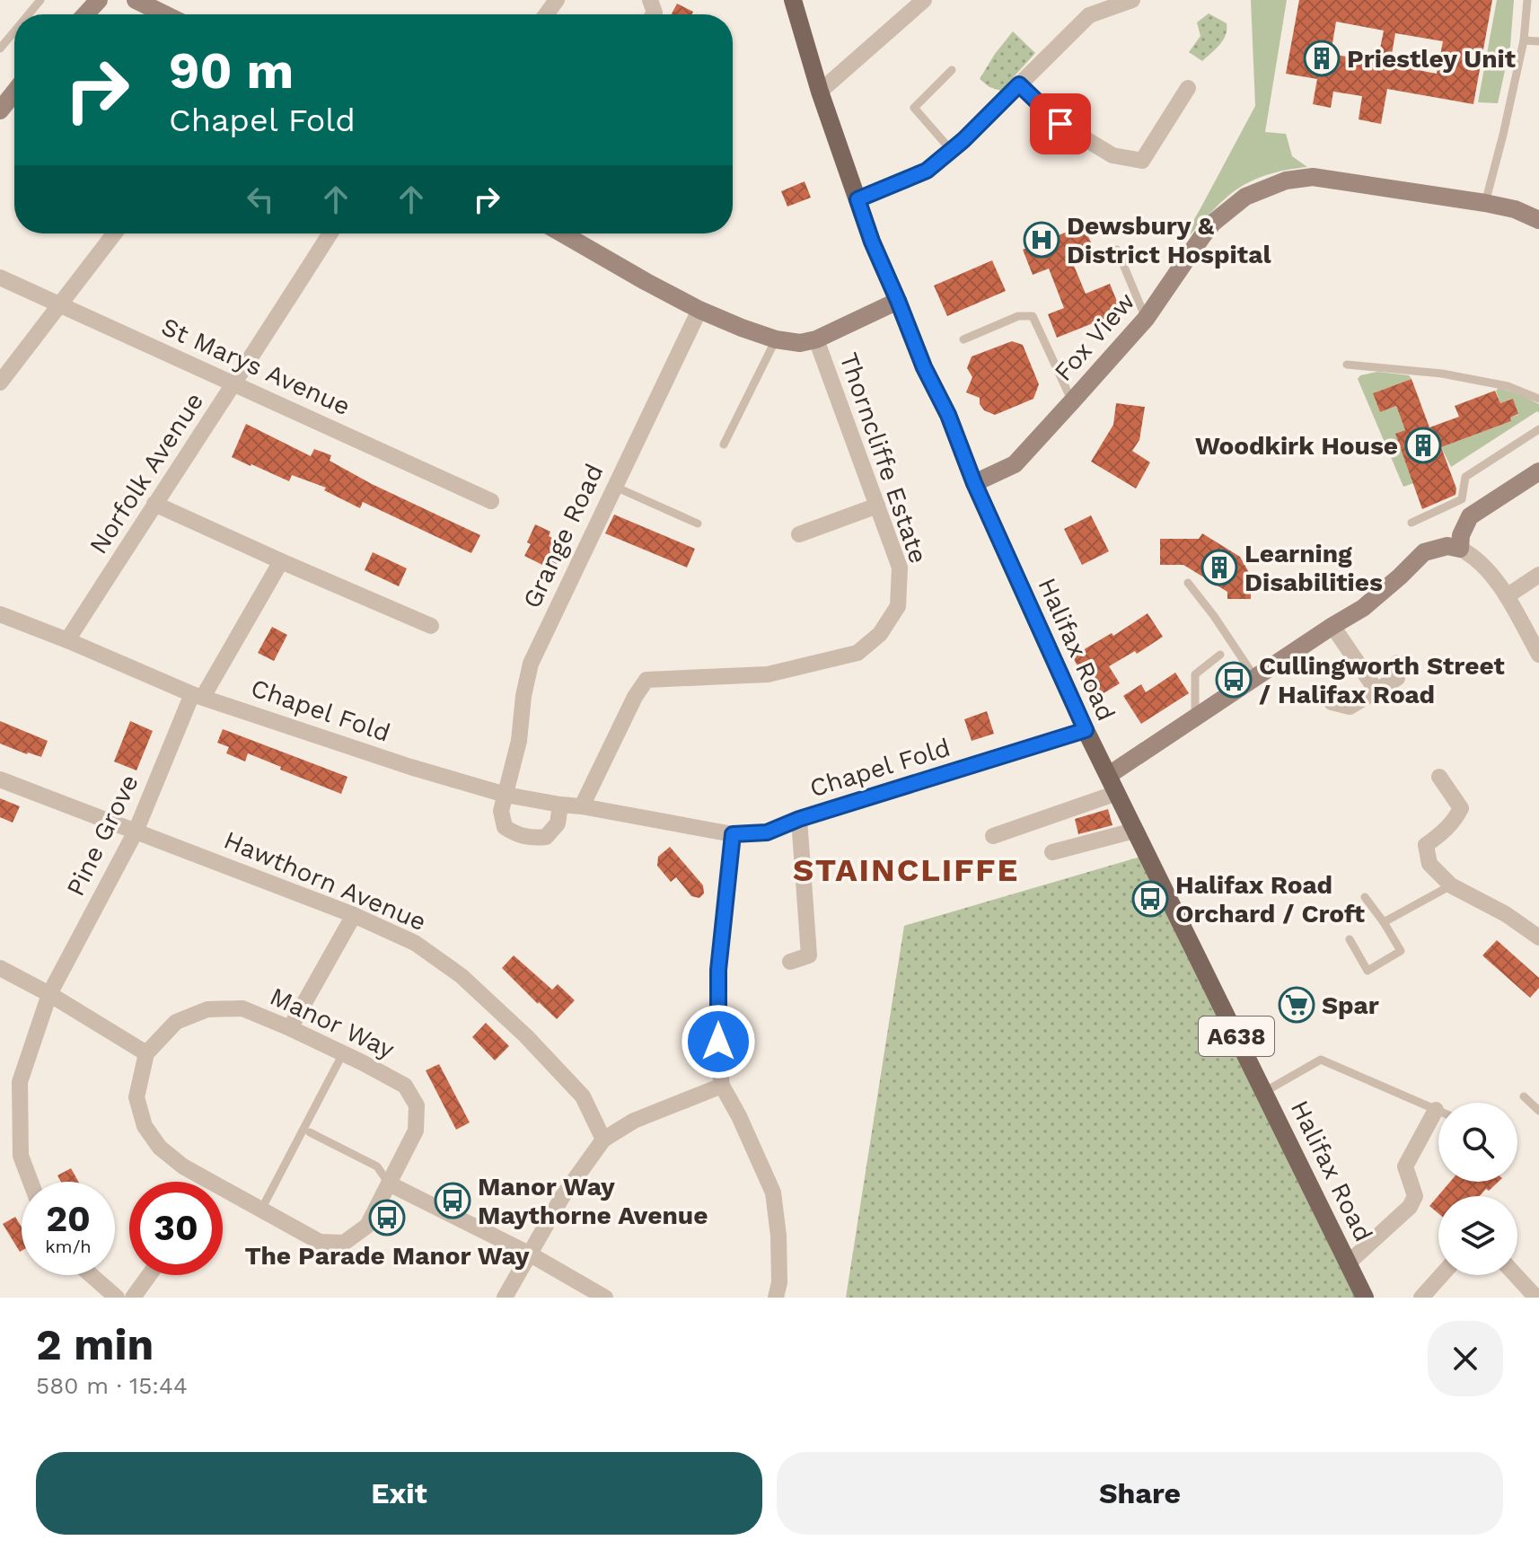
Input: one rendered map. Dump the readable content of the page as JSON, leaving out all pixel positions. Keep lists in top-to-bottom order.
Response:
{
  "streets": {
    "main road": ["Halifax Road", "A638"],
    "street": [
      "Fox View",
      "St Marys Avenue",
      "Thorncliffe Estate",
      "Norfolk Avenue",
      "Grange Road",
      "Chapel Fold",
      "Pine Grove",
      "Hawthorn Avenue",
      "Manor Way"
    ]
  },
  "crossings": [
    ["Fox View", "Halifax Road"],
    ["St Marys Avenue", "Norfolk Avenue"],
    ["Thorncliffe Estate", "Chapel Fold"],
    ["Norfolk Avenue", "Chapel Fold"],
    ["Grange Road", "Chapel Fold"],
    ["Halifax Road", "Chapel Fold"],
    ["Chapel Fold", "Pine Grove"],
    ["Pine Grove", "Hawthorn Avenue"]
  ],
  "districts": ["STAINCLIFFE"],
  "places": {
    "building": ["Priestley Unit", "Woodkirk House", "Learning Disabilities"],
    "hospital": ["Dewsbury & District Hospital"],
    "bus stop": [
      "Cullingworth Street / Halifax Road",
      "Halifax Road Orchard / Croft",
      "Manor Way Maythorne Avenue",
      "The Parade Manor Way"
    ],
    "supermarket": ["Spar"]
  },
  "page": {
    "turn": ["90 m", "Chapel Fold"],
    "speed": "20 km/h",
    "limit": "30",
    "heading": ["2 min", "580 m · 15:44"],
    "buttons": ["Exit", "Share"]
  }
}
